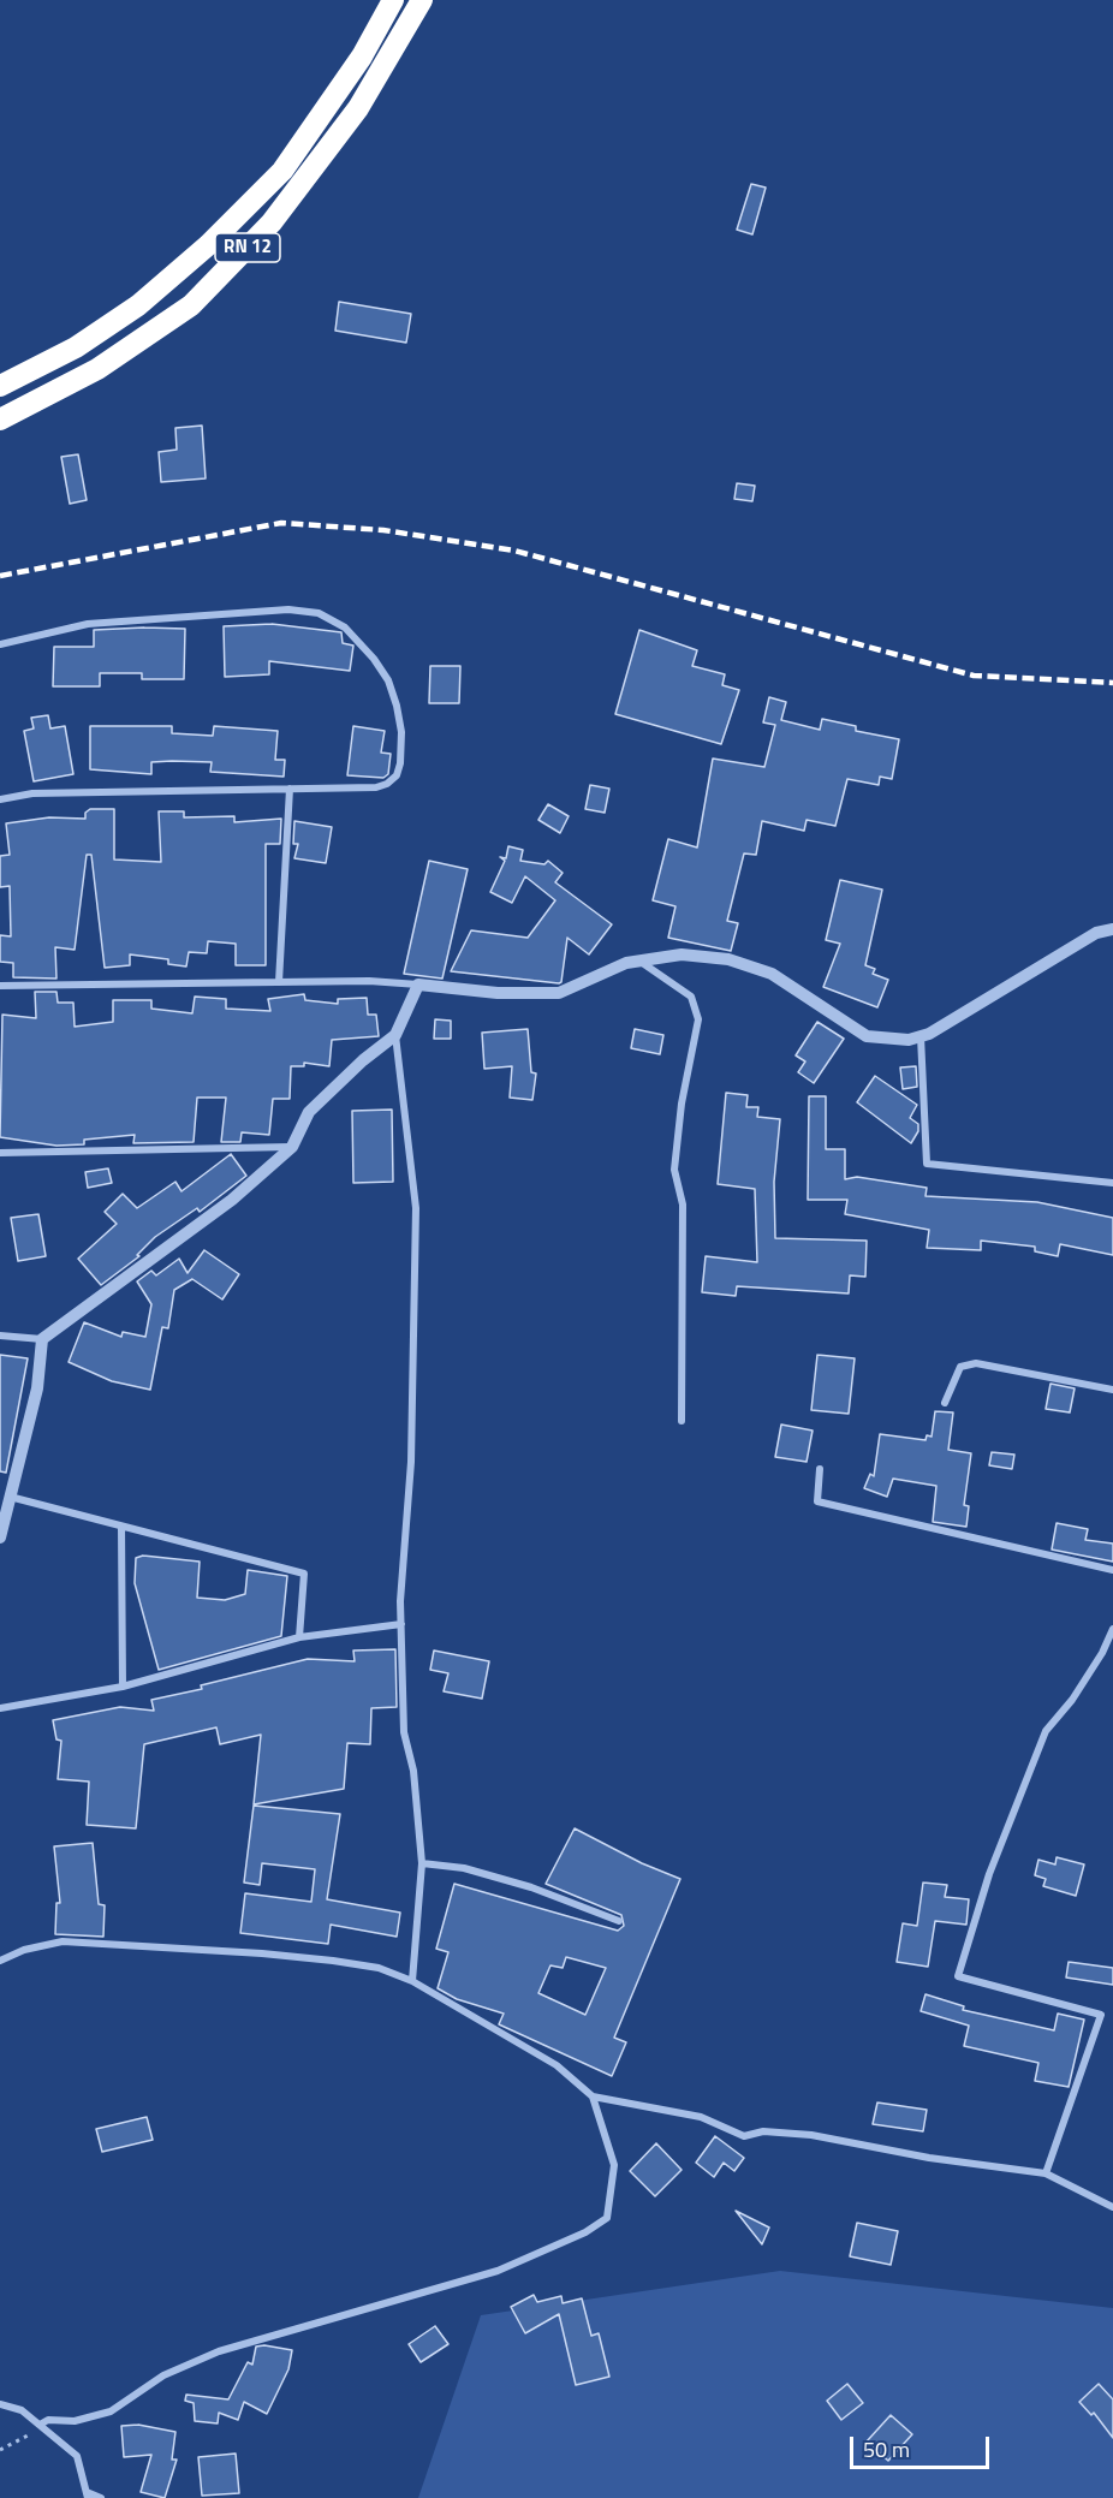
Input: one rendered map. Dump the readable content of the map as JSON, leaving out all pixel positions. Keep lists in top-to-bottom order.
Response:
{
  "streets": {
    "highway": ["RN 12"]
  },
  "scale_bar": "50 m"
}
